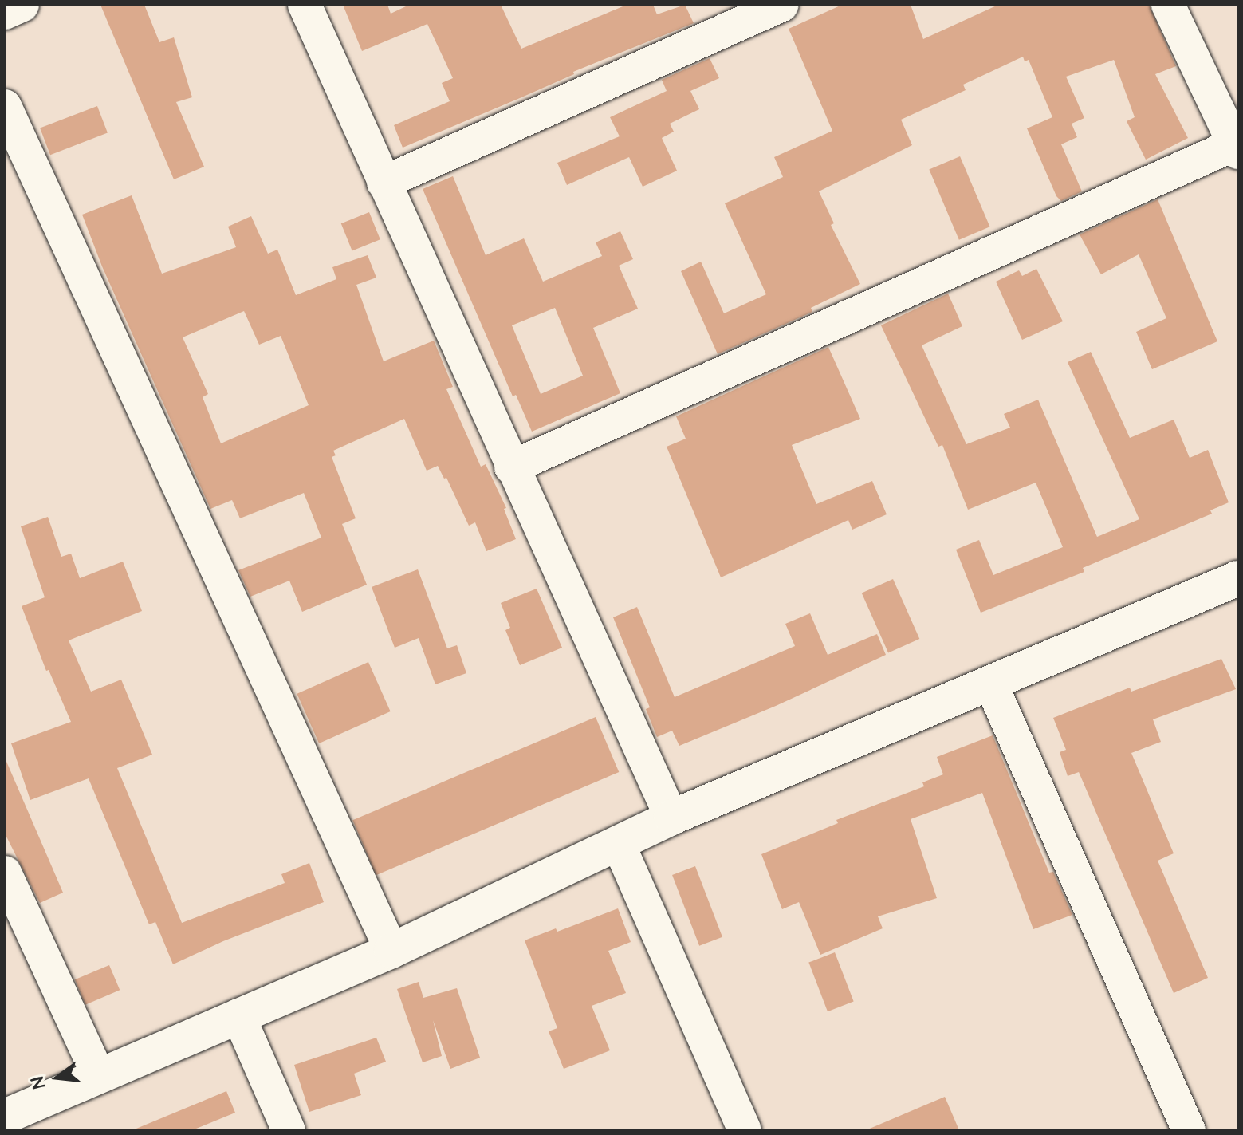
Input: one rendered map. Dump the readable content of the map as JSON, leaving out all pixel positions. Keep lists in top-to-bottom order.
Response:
{
  "north": "left"
}
